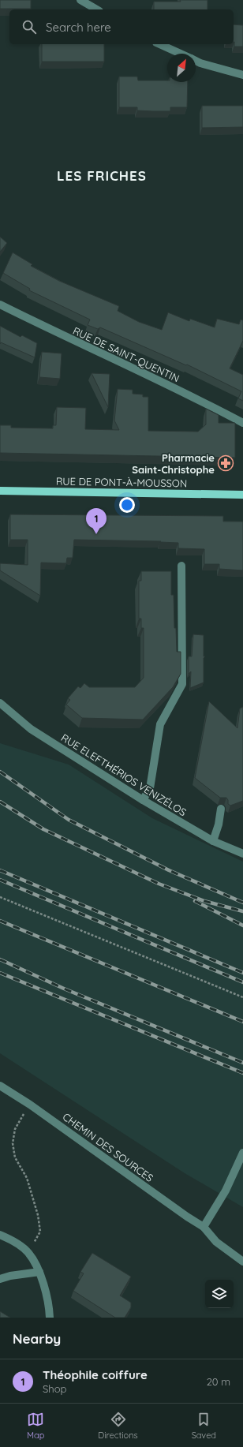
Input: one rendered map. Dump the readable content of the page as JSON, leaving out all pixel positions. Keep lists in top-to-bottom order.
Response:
{
  "streets": {
    "main road": ["RUE DE PONT-À-MOUSSON"],
    "street": ["RUE DE SAINT-QUENTIN", "RUE ELEFTHÉRIOS VENIZÉLOS", "CHEMIN DES SOURCES"]
  },
  "districts": ["LES FRICHES"],
  "places": {
    "pharmacy": ["Pharmacie Saint-Christophe"]
  },
  "north": "top right",
  "page": {
    "search": "Search here",
    "pins": "1",
    "heading": "Nearby",
    "list": [
      {
        "mark": "1",
        "name": "Théophile coiffure",
        "note": "Shop",
        "value": "20 m"
      }
    ],
    "nav": ["Map", "Directions", "Saved"]
  }
}
